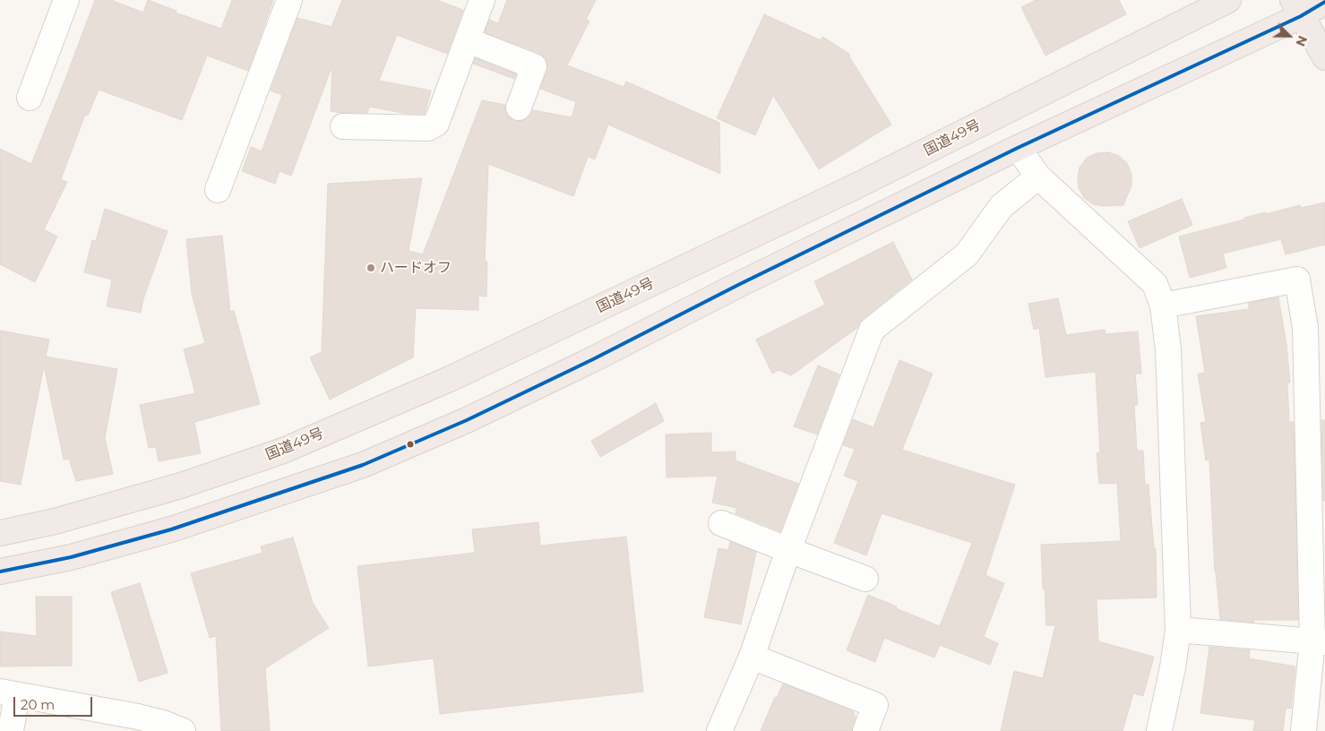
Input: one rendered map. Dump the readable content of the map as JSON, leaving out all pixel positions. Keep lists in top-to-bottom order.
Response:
{
  "streets": {
    "highway": ["国道49号"]
  },
  "places": ["ハードオフ"],
  "scale_bar": "20 m",
  "north": "bottom right"
}
